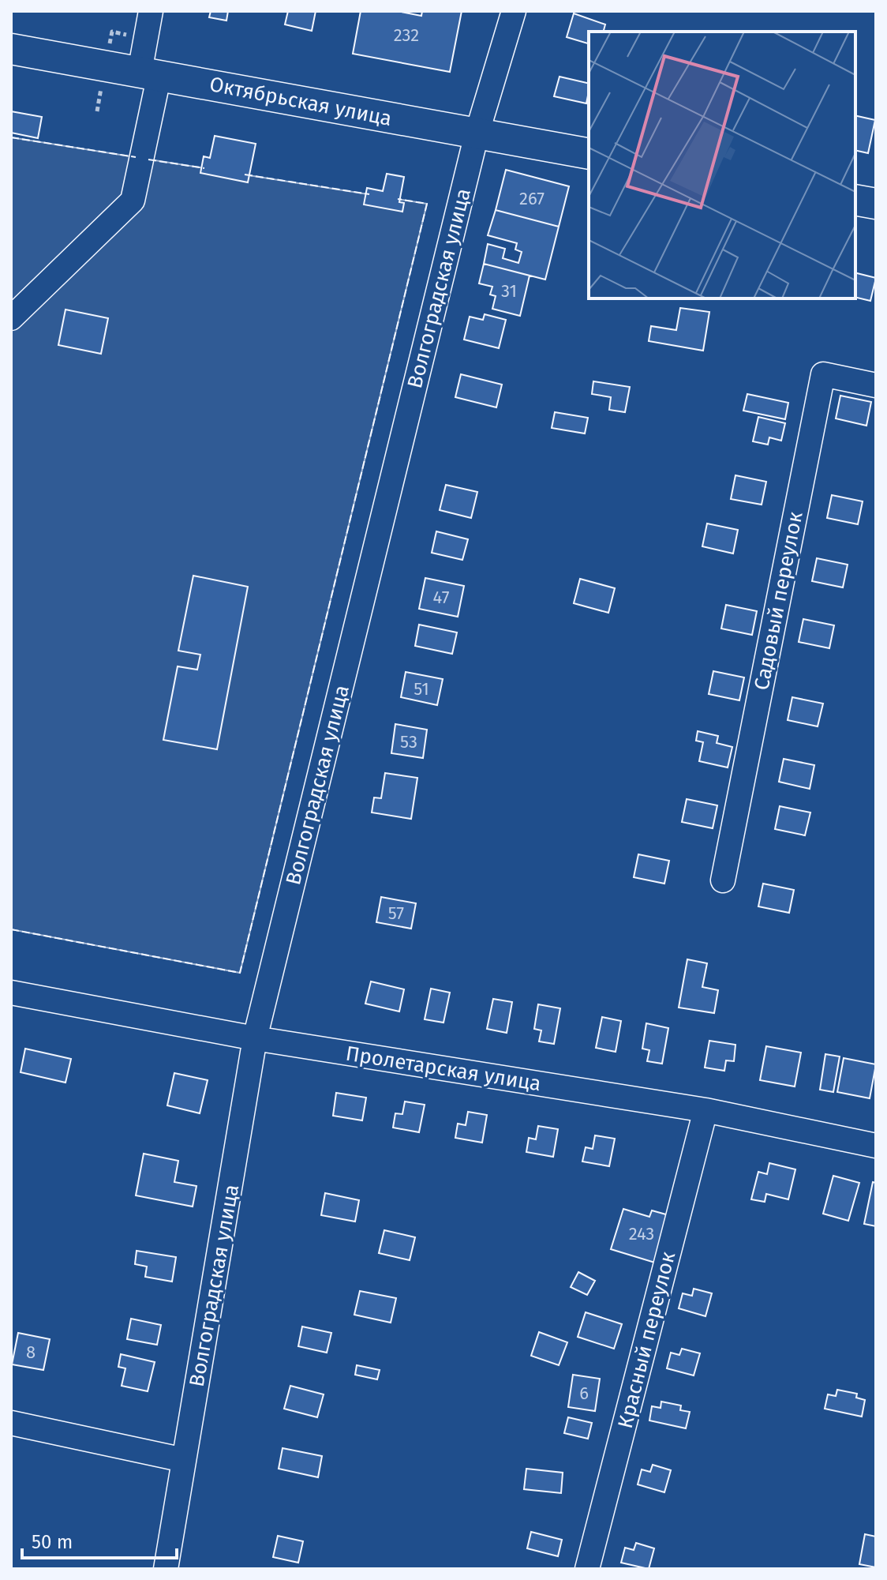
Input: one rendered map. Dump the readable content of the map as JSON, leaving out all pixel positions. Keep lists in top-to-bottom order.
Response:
{
  "streets": {
    "main road": ["Октябрьская улица"],
    "street": [
      "Волгоградская улица",
      "Садовый переулок",
      "Пролетарская улица",
      "Красный переулок"
    ]
  },
  "crossings": [
    ["Октябрьская улица", "Волгоградская улица"],
    ["Волгоградская улица", "Пролетарская улица"],
    ["Пролетарская улица", "Красный переулок"]
  ],
  "house_numbers": [
    "232",
    "267",
    "31",
    "47",
    "51",
    "53",
    "57",
    "243",
    "8",
    "6"
  ],
  "scale_bar": "50 m"
}
